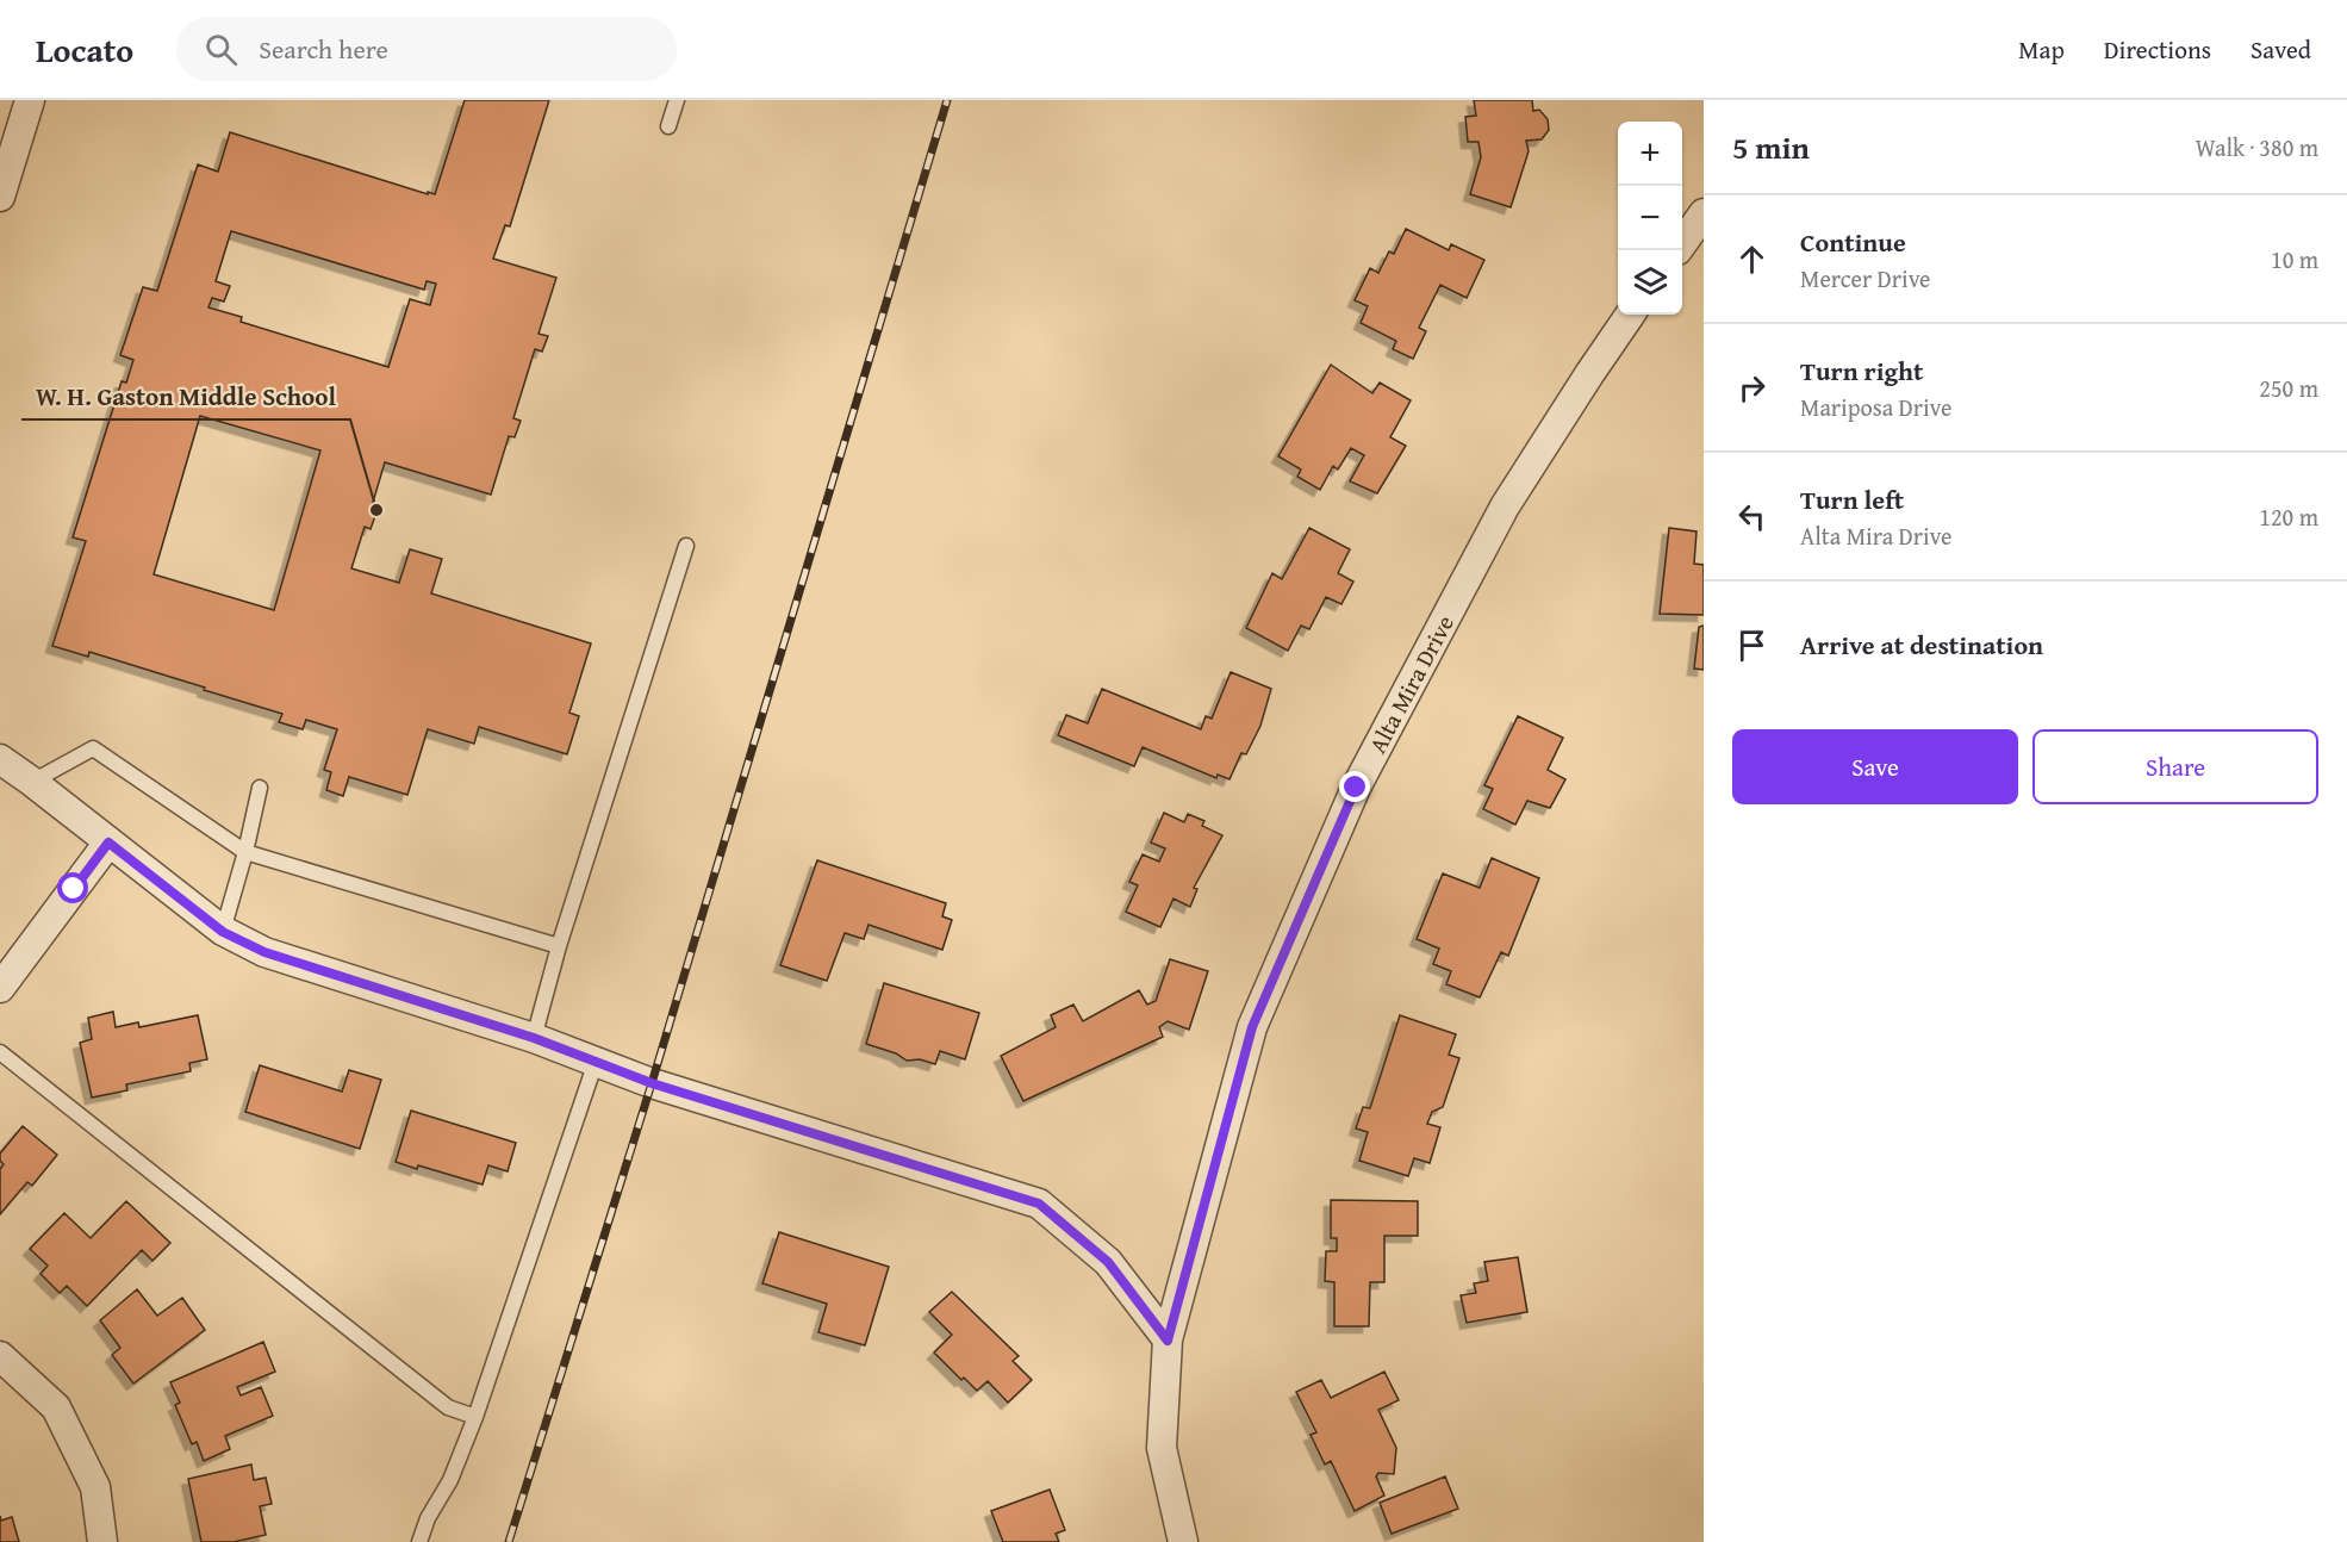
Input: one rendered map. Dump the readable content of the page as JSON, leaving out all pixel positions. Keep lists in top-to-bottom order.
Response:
{
  "streets": {
    "street": ["Alta Mira Drive"]
  },
  "places": ["W. H. Gaston Middle School"],
  "page": {
    "header": "Locato",
    "search": "Search here",
    "nav": ["Map", "Directions", "Saved"],
    "heading": ["5 min", "Walk · 380 m"],
    "map_buttons": ["+", "−"],
    "list": [
      ["Continue", "Mercer Drive", "10 m"],
      ["Turn right", "Mariposa Drive", "250 m"],
      ["Turn left", "Alta Mira Drive", "120 m"],
      "Arrive at destination"
    ],
    "buttons": ["Save", "Share"]
  }
}
